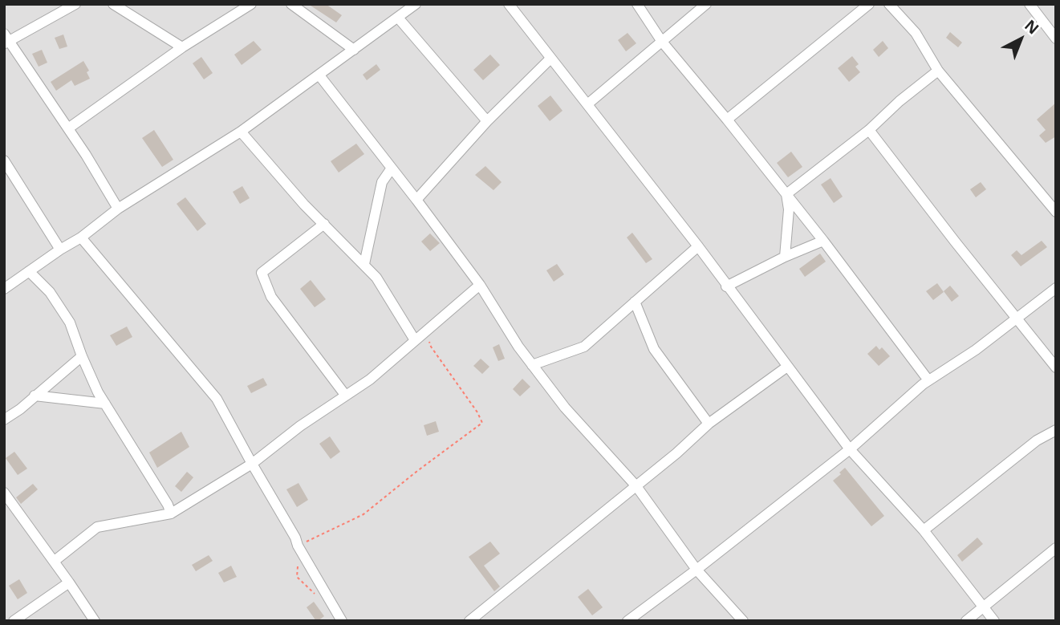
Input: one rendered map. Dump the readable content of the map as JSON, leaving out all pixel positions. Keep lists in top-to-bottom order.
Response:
{
  "north": "top right"
}
